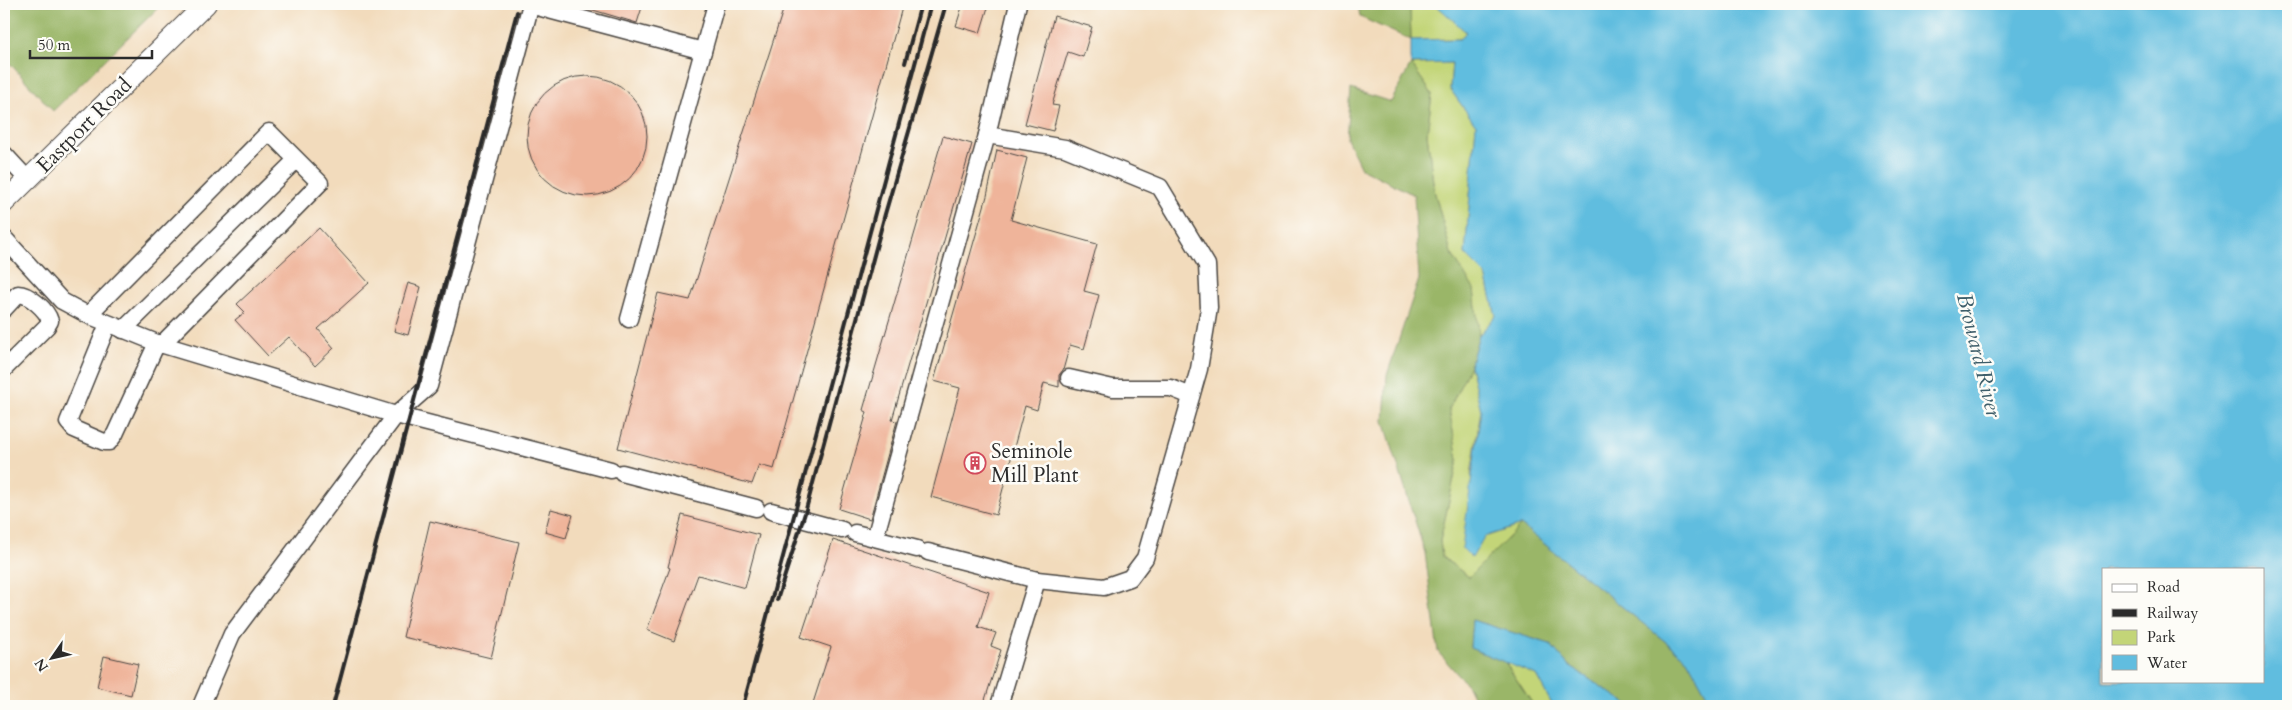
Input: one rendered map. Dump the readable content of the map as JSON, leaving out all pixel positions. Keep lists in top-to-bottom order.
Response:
{
  "streets": {
    "main road": ["Eastport Road"]
  },
  "water": ["Broward River"],
  "places": {
    "building": ["Seminole Mill Plant"]
  },
  "legend": [
    "Road",
    "Railway",
    "Park",
    "Water"
  ],
  "scale_bar": "50 m",
  "north": "bottom left"
}
